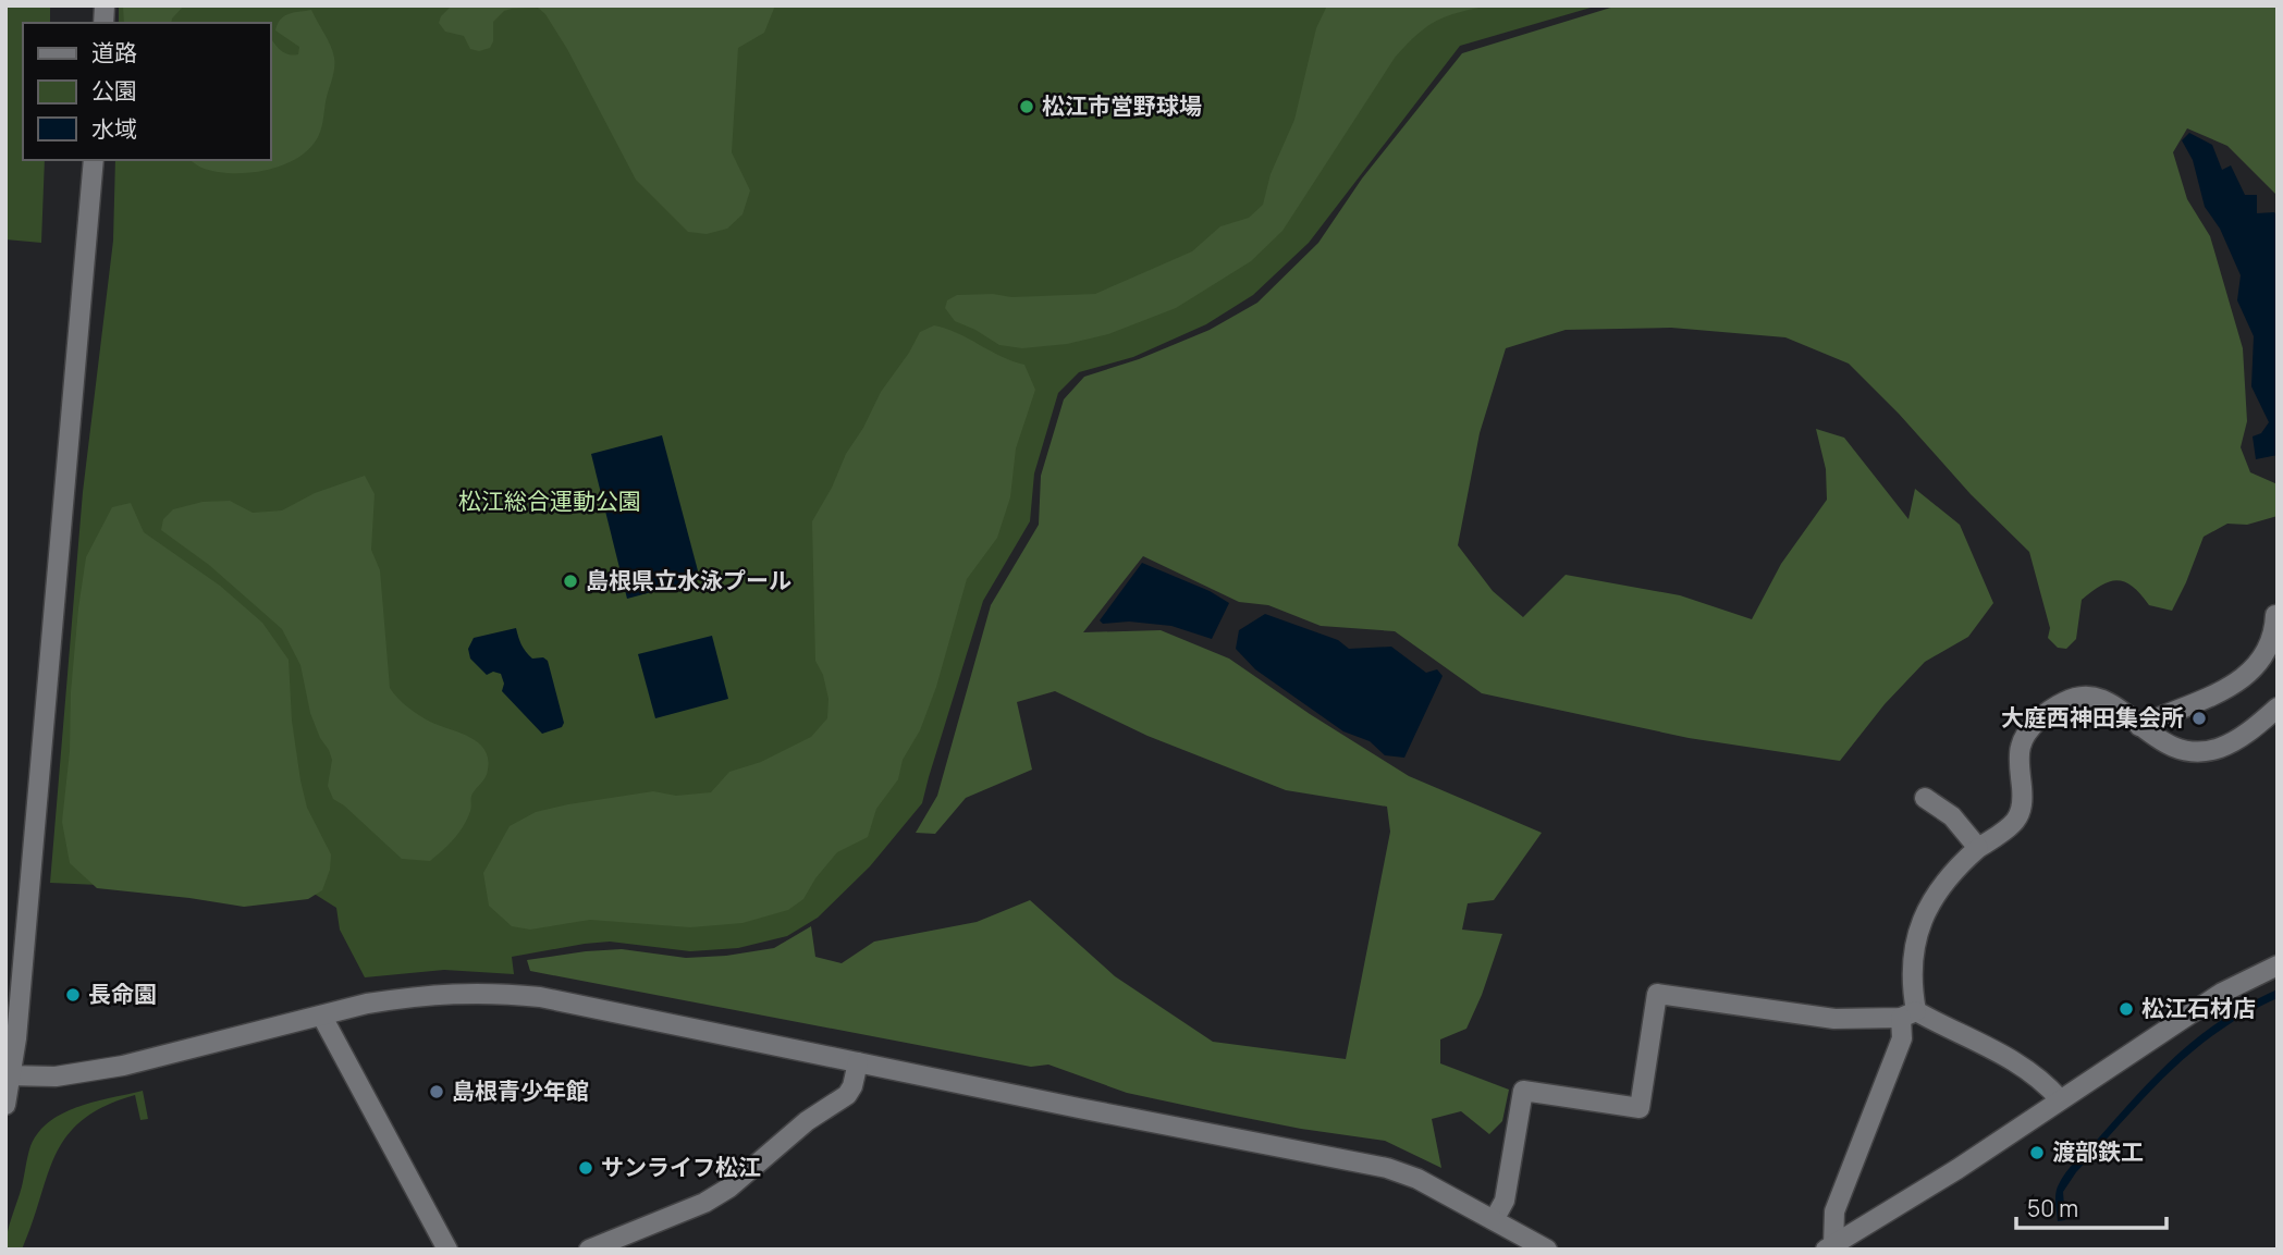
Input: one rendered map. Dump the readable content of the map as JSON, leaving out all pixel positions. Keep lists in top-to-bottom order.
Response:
{
  "parks": ["松江総合運動公園"],
  "places": [
    "松江市営野球場",
    "島根県立水泳プール",
    "大庭西神田集会所",
    "長命園",
    "松江石材店",
    "島根青少年館",
    "渡部鉄工",
    "サンライフ松江"
  ],
  "legend": ["道路", "公園", "水域"],
  "scale_bar": "50 m"
}
